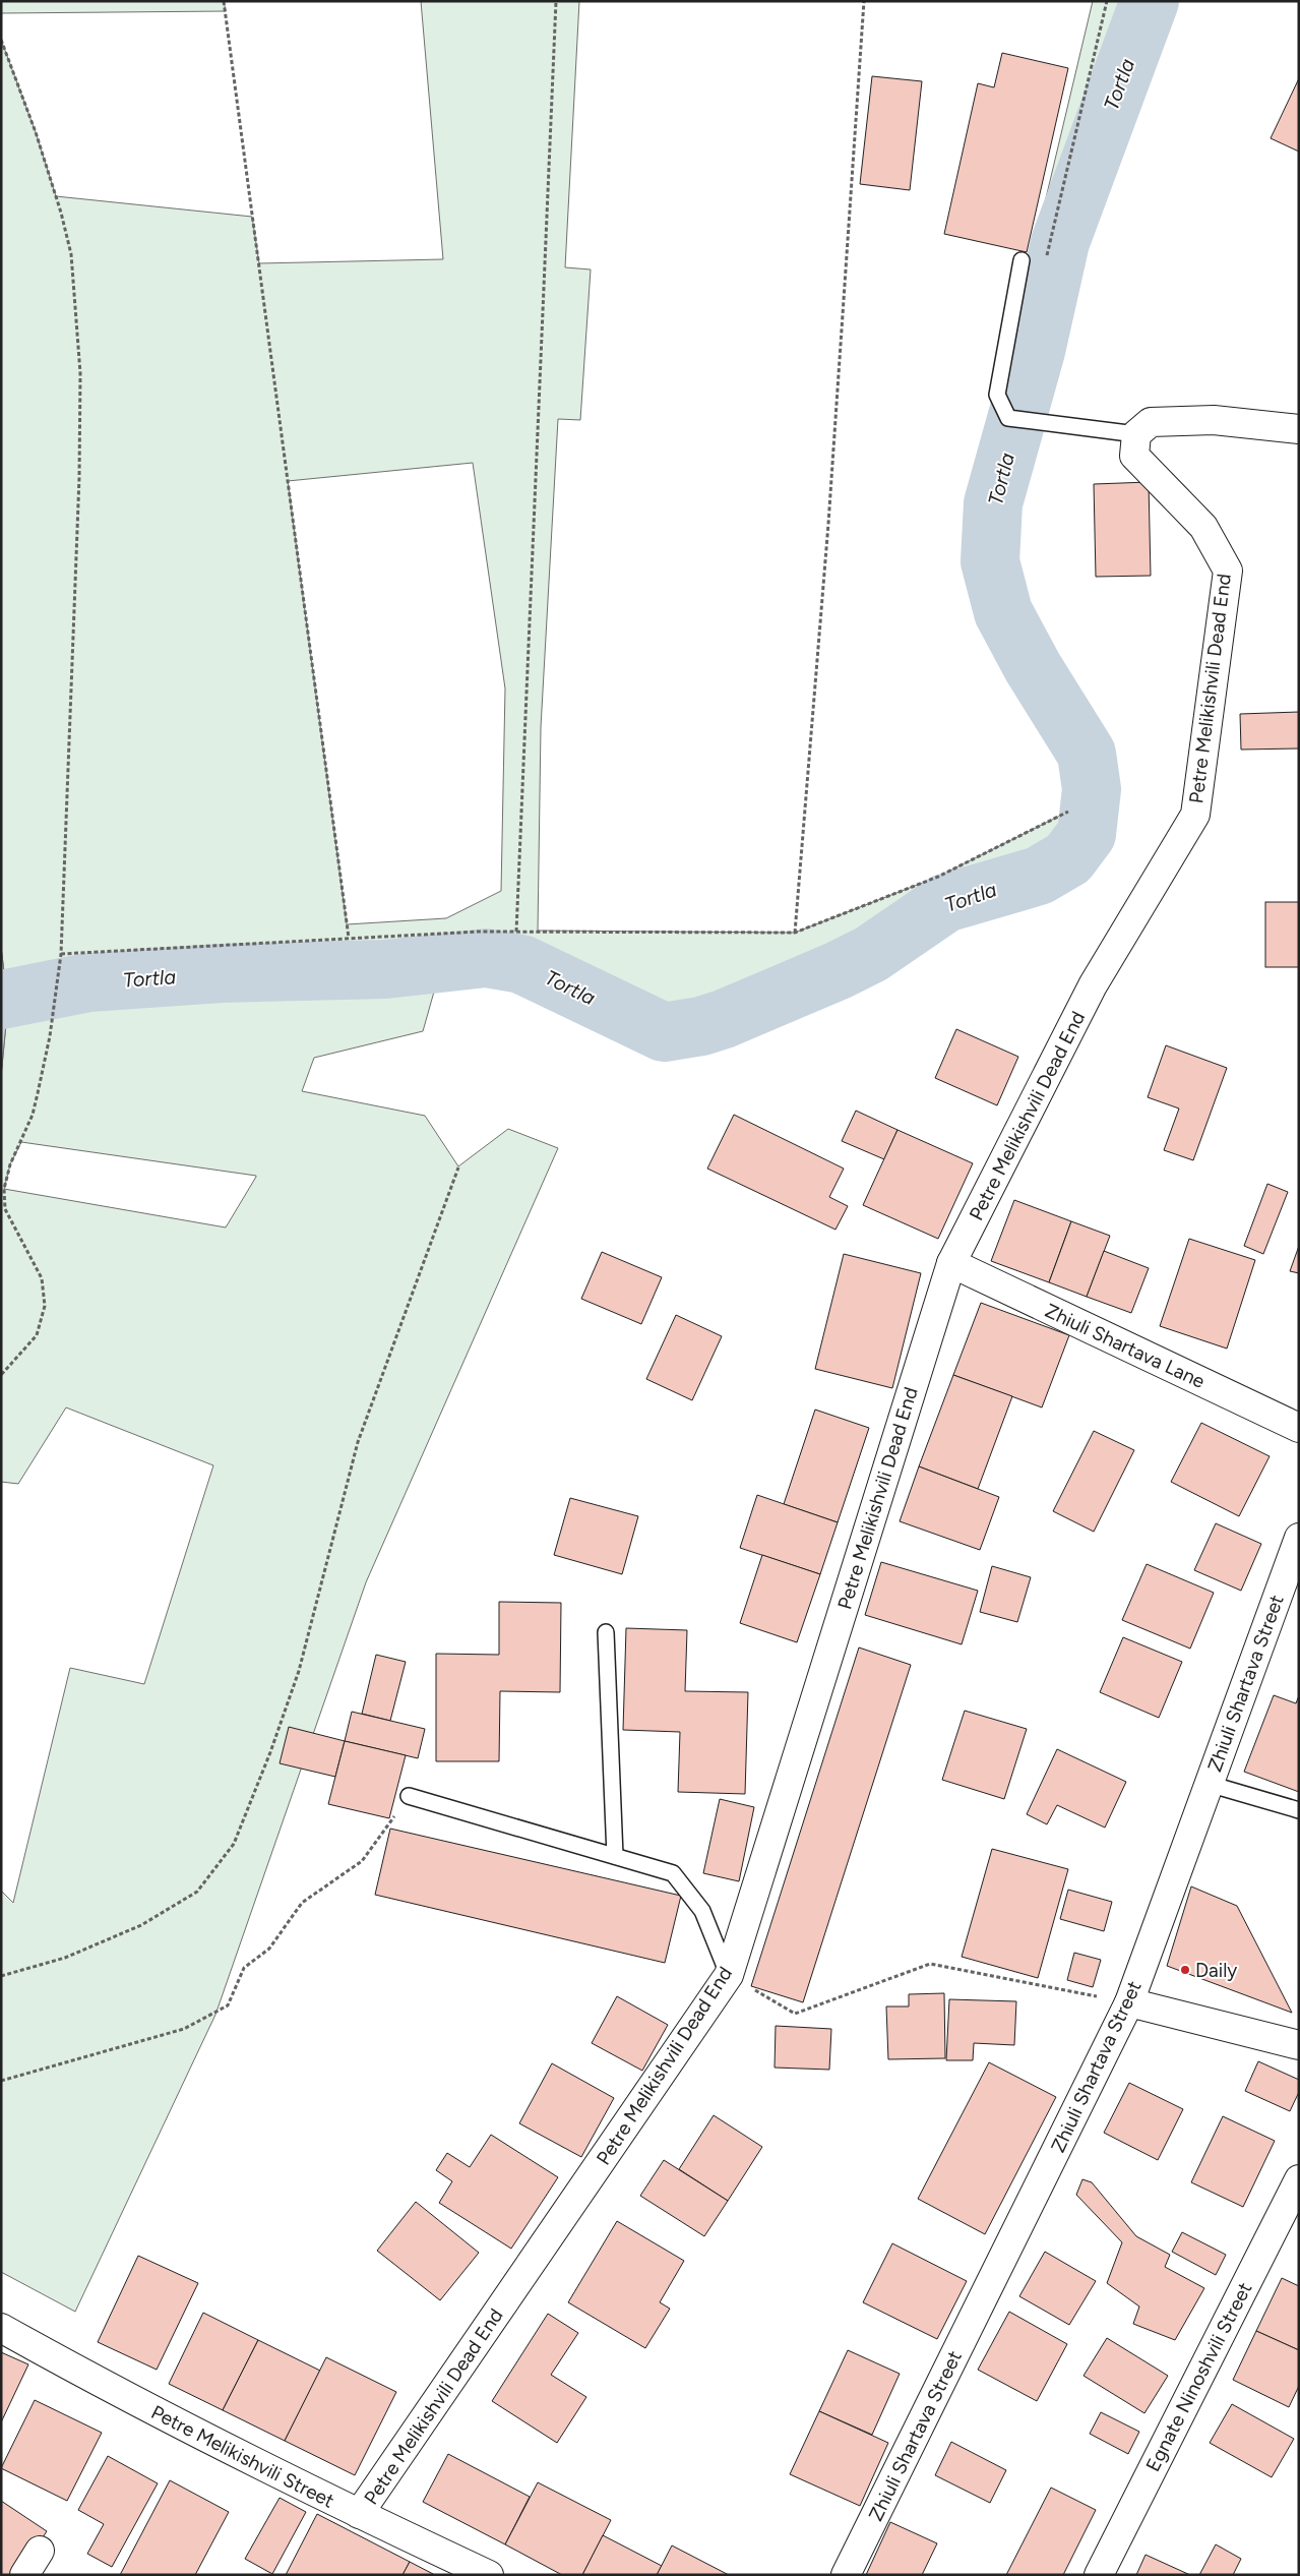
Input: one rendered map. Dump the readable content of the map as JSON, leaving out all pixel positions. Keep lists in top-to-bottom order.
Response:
{
  "streets": {
    "street": [
      "Petre Melikishvili Dead End",
      "Zhiuli Shartava Lane",
      "Zhiuli Shartava Street",
      "Egnate Ninoshvili Street",
      "Petre Melikishvili Street"
    ]
  },
  "crossings": [
    ["Petre Melikishvili Dead End", "Zhiuli Shartava Lane"],
    ["Petre Melikishvili Dead End", "Petre Melikishvili Street"]
  ],
  "water": ["Tortla"],
  "places": ["Daily"]
}
